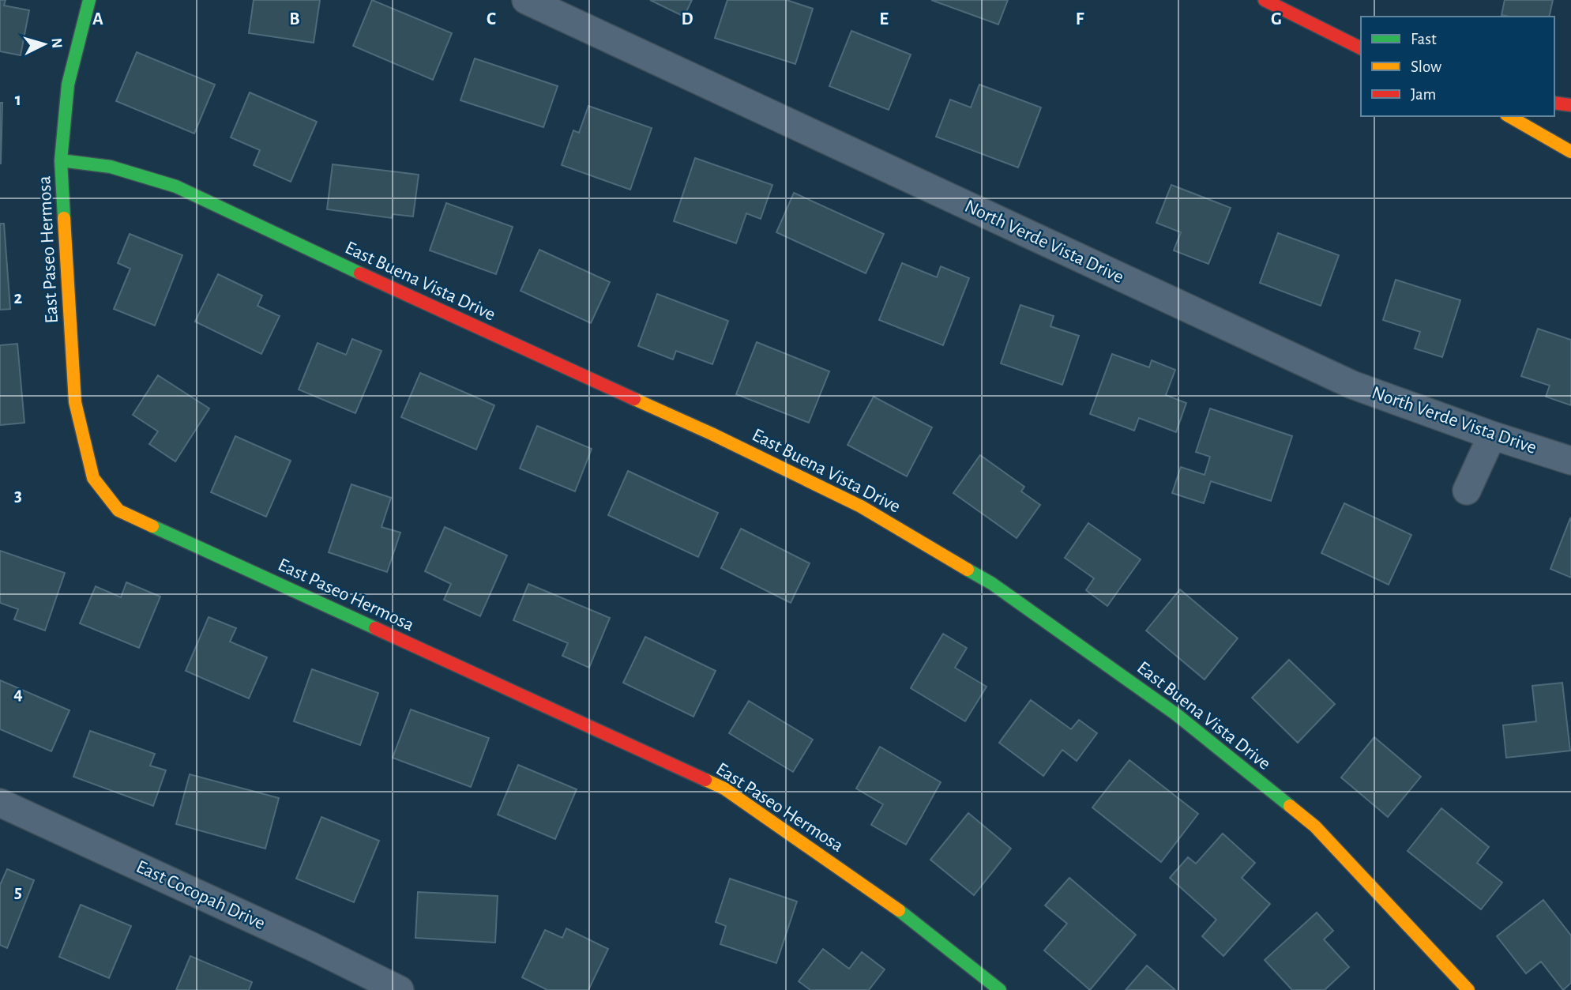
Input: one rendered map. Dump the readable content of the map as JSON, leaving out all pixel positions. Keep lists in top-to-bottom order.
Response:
{
  "streets": {
    "street": [
      "North Verde Vista Drive",
      "East Paseo Hermosa",
      "East Buena Vista Drive",
      "East Cocopah Drive"
    ]
  },
  "crossings": [
    ["East Paseo Hermosa", "East Buena Vista Drive"]
  ],
  "legend": ["Fast", "Slow", "Jam"],
  "north": "right",
  "grid": {
    "columns": [
      "A",
      "B",
      "C",
      "D",
      "E",
      "F",
      "G"
    ],
    "rows": [
      "1",
      "2",
      "3",
      "4",
      "5"
    ]
  }
}
